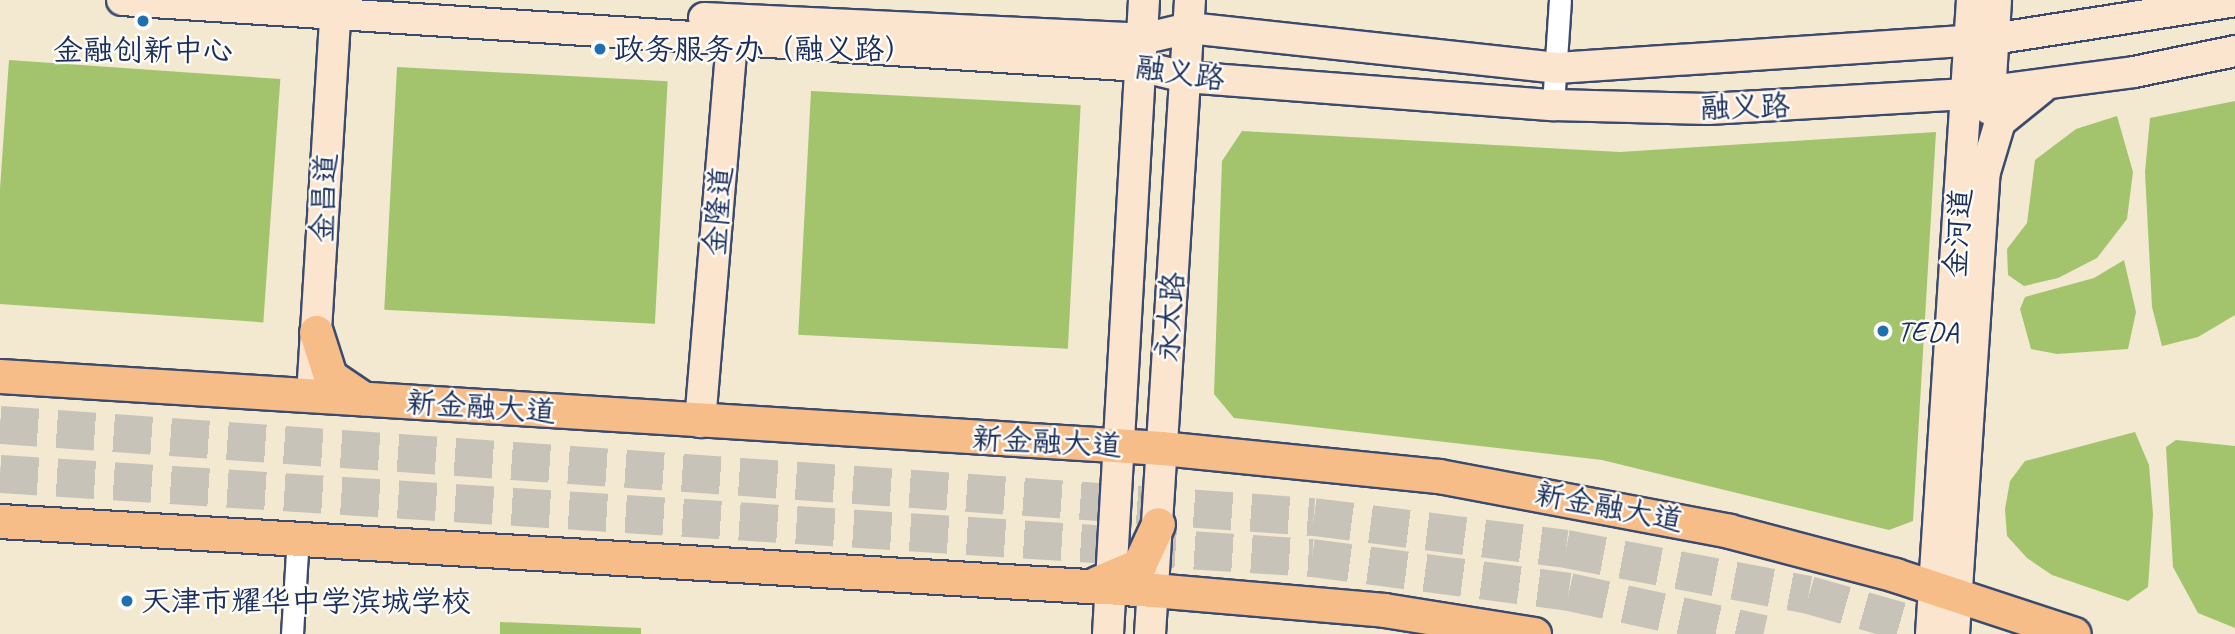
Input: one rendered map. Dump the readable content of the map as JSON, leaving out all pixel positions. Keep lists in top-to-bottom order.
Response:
{
  "streets": {
    "main road": ["新金融大道"],
    "street": [
      "融义路",
      "金昌道",
      "金隆道",
      "金河道",
      "永太路"
    ]
  },
  "crossings": [
    ["融义路", "金昌道"],
    ["融义路", "金隆道"],
    ["融义路", "金河道"],
    ["融义路", "永太路"],
    ["金昌道", "新金融大道"],
    ["金隆道", "新金融大道"],
    ["金河道", "新金融大道"],
    ["永太路", "新金融大道"]
  ],
  "places": [
    "金融创新中心",
    "政务服务办（融义路）",
    "TEDA",
    "天津市耀华中学滨城学校"
  ]
}
